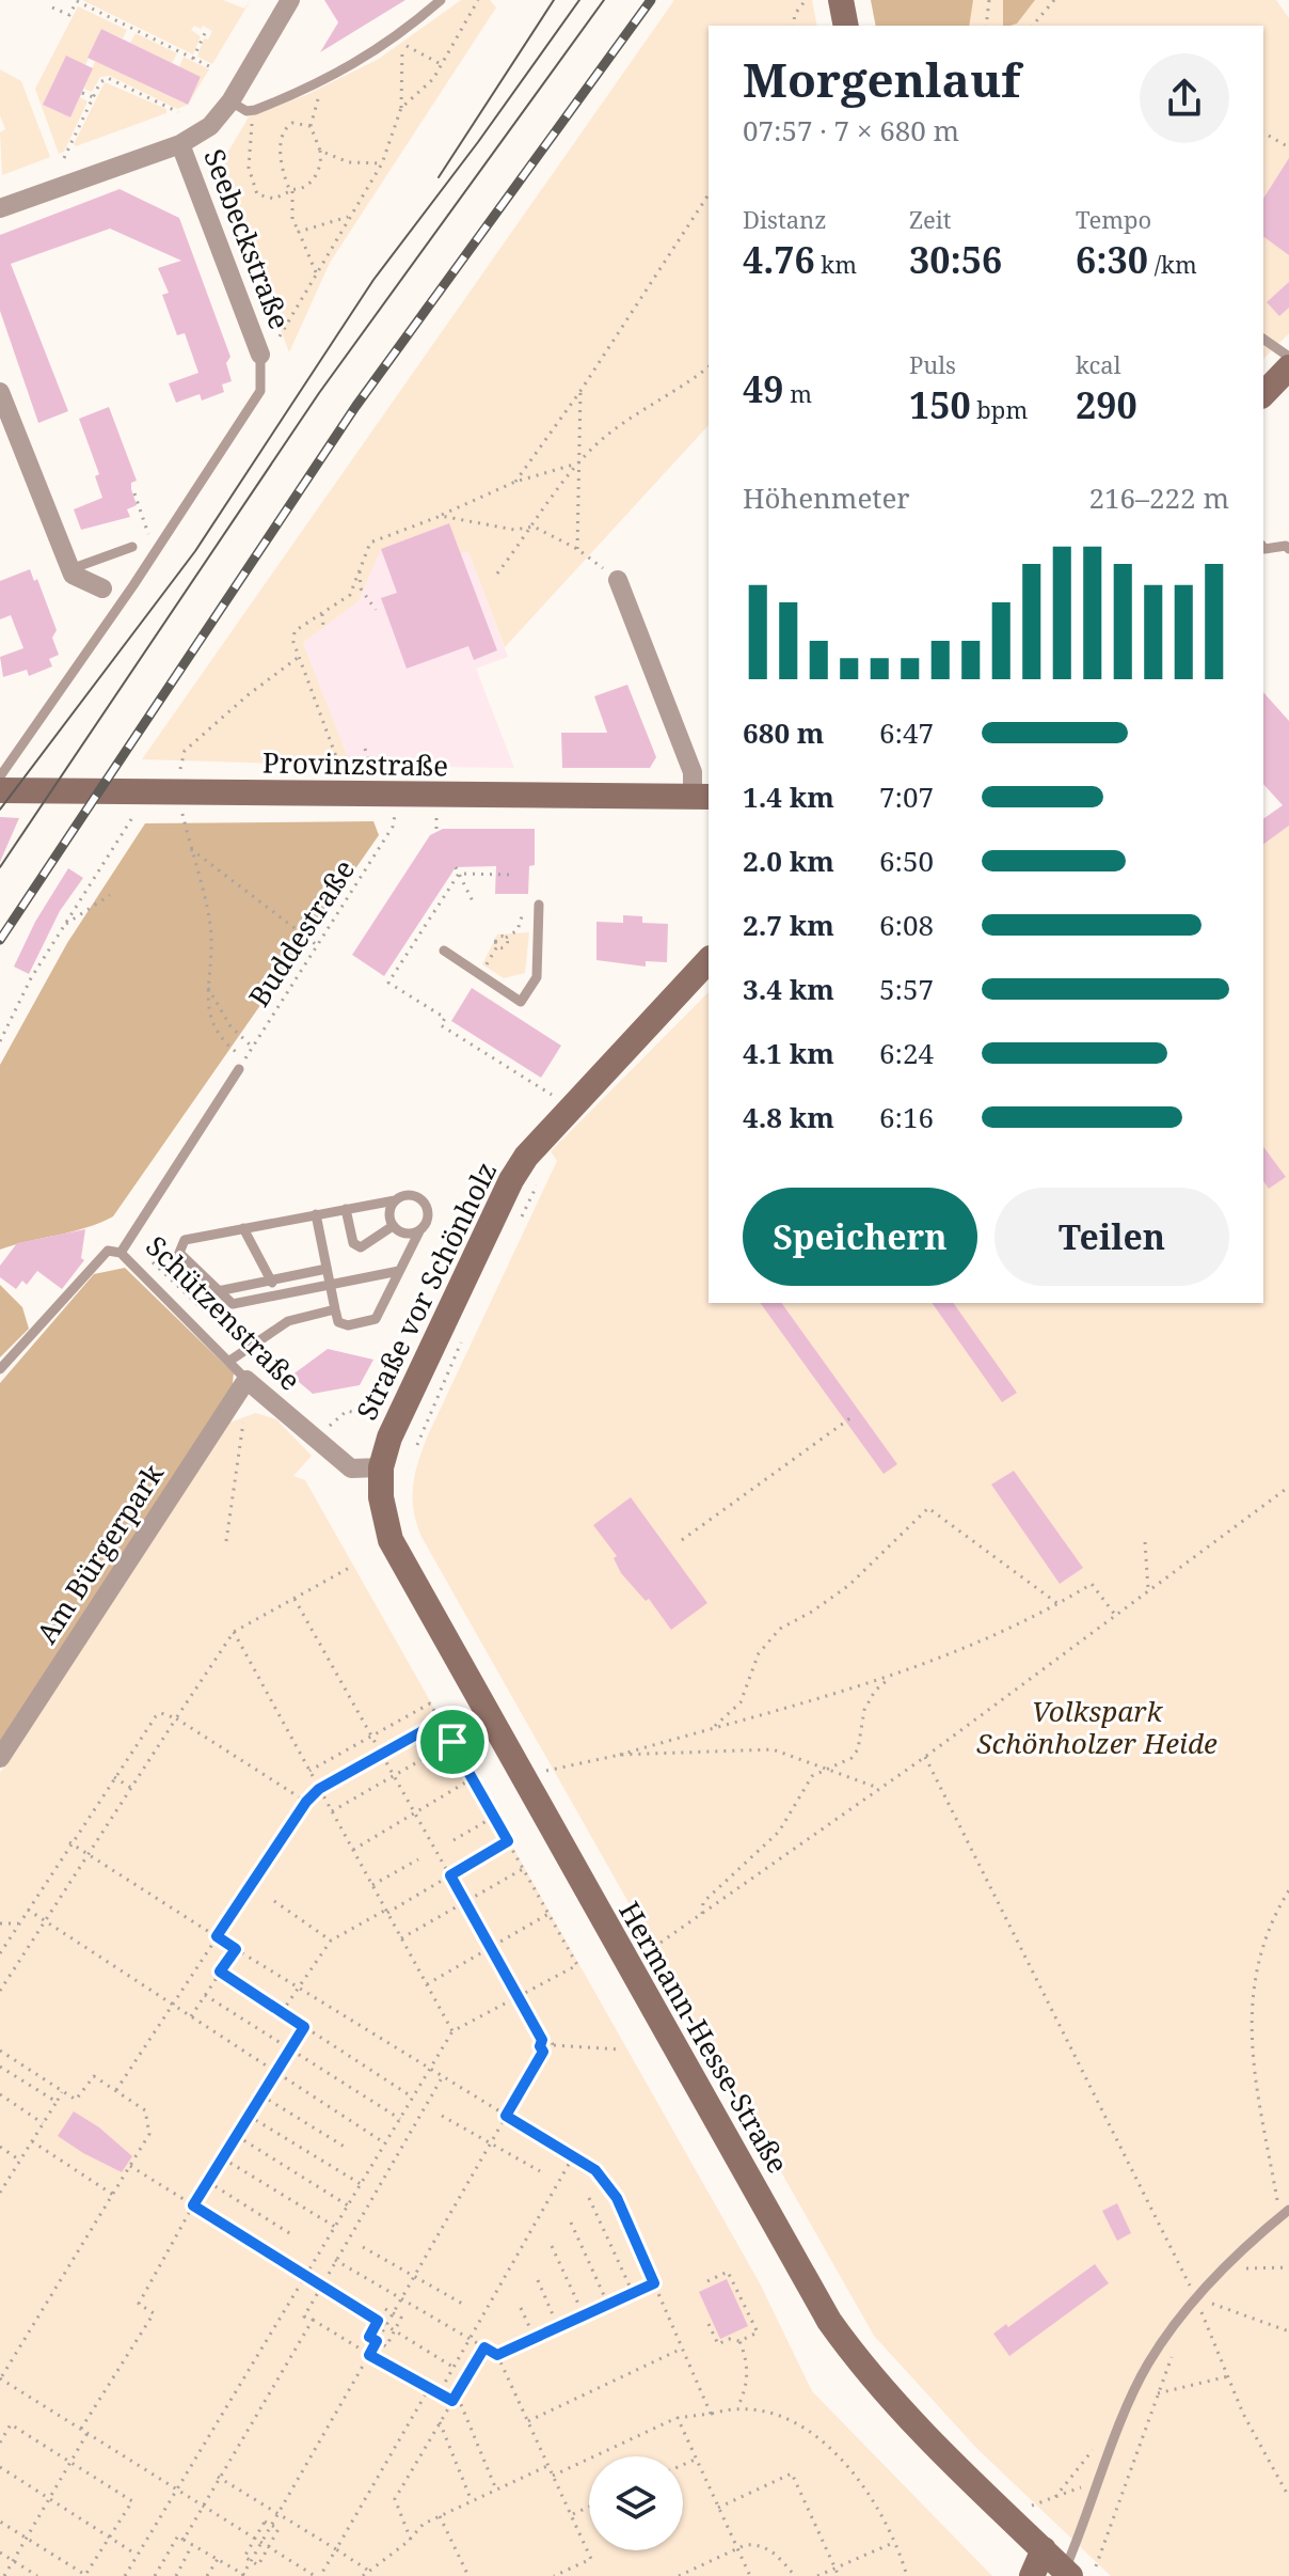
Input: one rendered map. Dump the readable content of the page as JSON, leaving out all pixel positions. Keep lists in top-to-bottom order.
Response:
{
  "streets": {
    "main road": ["Provinzstraße", "Straße vor Schönholz", "Hermann-Hesse-Straße"],
    "street": ["Seebeckstraße", "Schützenstraße", "Am Bürgerpark"],
    "path": ["Buddestraße"]
  },
  "crossings": [
    ["Buddestraße", "Schützenstraße"],
    ["Straße vor Schönholz", "Schützenstraße"],
    ["Straße vor Schönholz", "Hermann-Hesse-Straße"],
    ["Schützenstraße", "Am Bürgerpark"],
    ["Schützenstraße", "Hermann-Hesse-Straße"]
  ],
  "parks": ["Volkspark Schönholzer Heide"],
  "page": {
    "heading": ["Morgenlauf", "07:57 · 7 × 680 m"],
    "stats": [
      ["Distanz", "4.76 km"],
      ["Zeit", "30:56"],
      ["Tempo", "6:30 /km"],
      ["49 m"],
      ["Puls", "150 bpm"],
      ["kcal", "290"]
    ],
    "chart": ["Höhenmeter", "216–222 m"],
    "list": [
      {
        "name": "680 m",
        "note": "6:47"
      },
      {
        "name": "1.4 km",
        "note": "7:07"
      },
      {
        "name": "2.0 km",
        "note": "6:50"
      },
      {
        "name": "2.7 km",
        "note": "6:08"
      },
      {
        "name": "3.4 km",
        "note": "5:57"
      },
      {
        "name": "4.1 km",
        "note": "6:24"
      },
      {
        "name": "4.8 km",
        "note": "6:16"
      }
    ],
    "buttons": ["Speichern", "Teilen"]
  }
}
